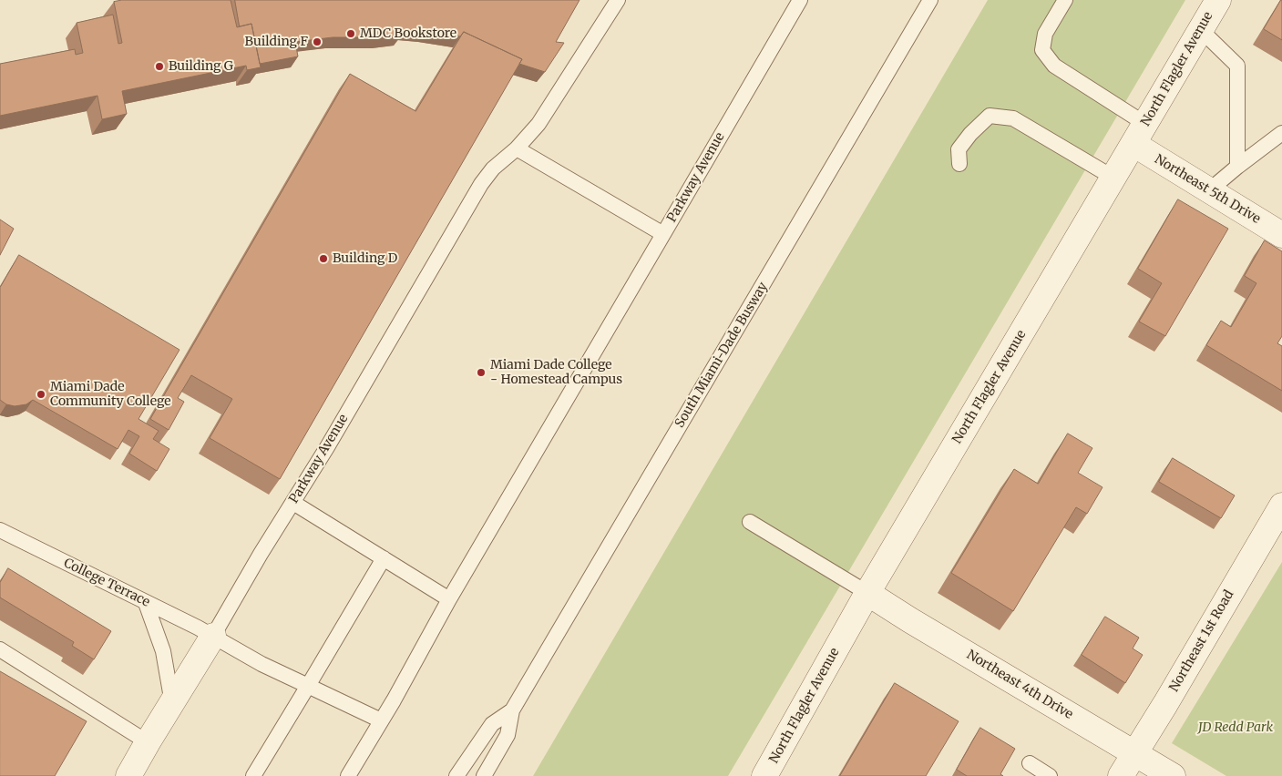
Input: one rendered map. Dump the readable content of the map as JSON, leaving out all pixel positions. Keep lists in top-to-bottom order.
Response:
{
  "streets": {
    "street": [
      "North Flagler Avenue",
      "Parkway Avenue",
      "Northeast 5th Drive",
      "Northeast 1st Road",
      "Northeast 4th Drive"
    ],
    "lane": ["South Miami-Dade Busway", "College Terrace"]
  },
  "crossings": [
    ["North Flagler Avenue", "Northeast 5th Drive"],
    ["North Flagler Avenue", "Northeast 4th Drive"],
    ["Parkway Avenue", "College Terrace"],
    ["Northeast 1st Road", "Northeast 4th Drive"]
  ],
  "parks": ["JD Redd Park"],
  "places": [
    "MDC Bookstore",
    "Building F",
    "Building G",
    "Building D",
    "Miami Dade College - Homestead Campus",
    "Miami Dade Community College"
  ]
}
